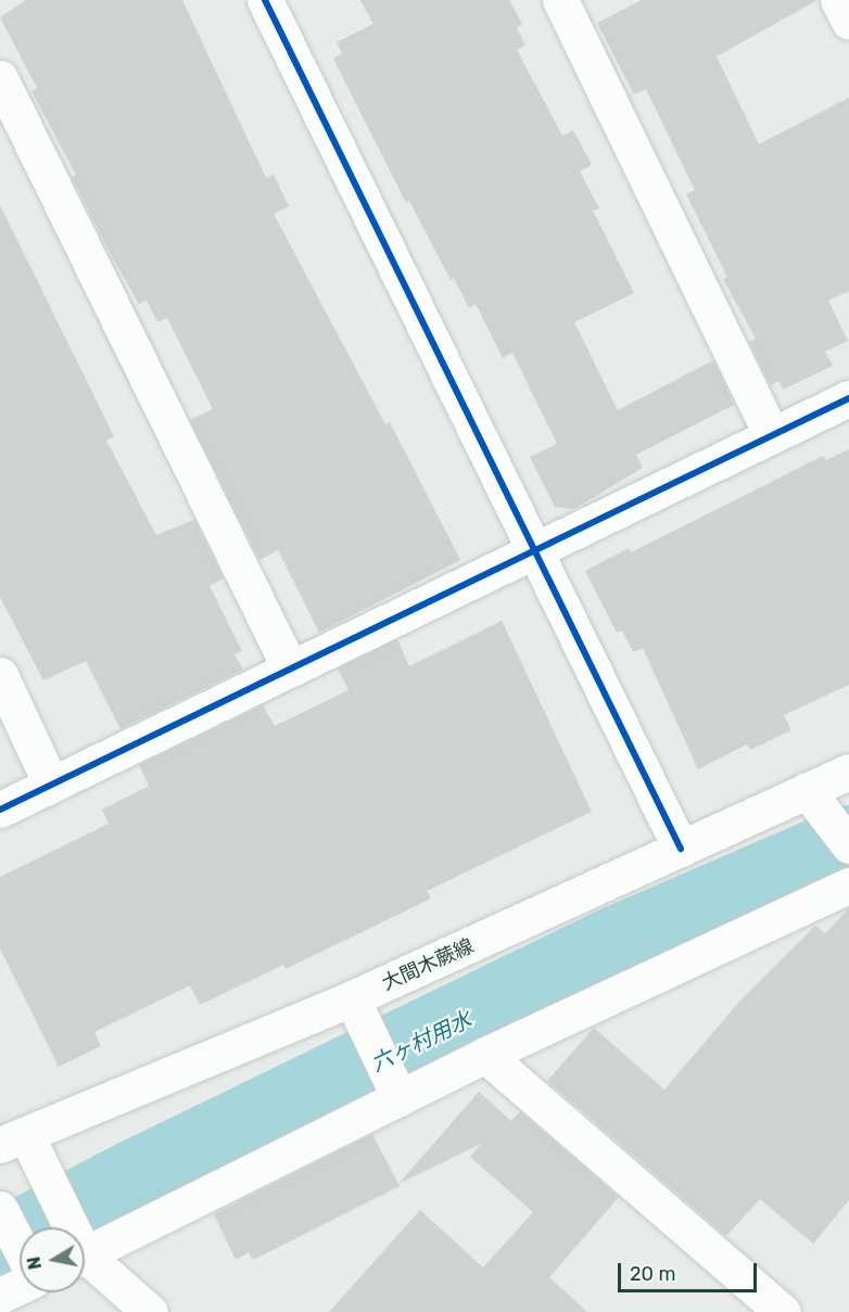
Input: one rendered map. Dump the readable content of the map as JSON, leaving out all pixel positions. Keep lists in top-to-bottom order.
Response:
{
  "streets": {
    "street": ["大間木蕨線"]
  },
  "water": ["六ヶ村用水"],
  "scale_bar": "20 m",
  "north": "left"
}
